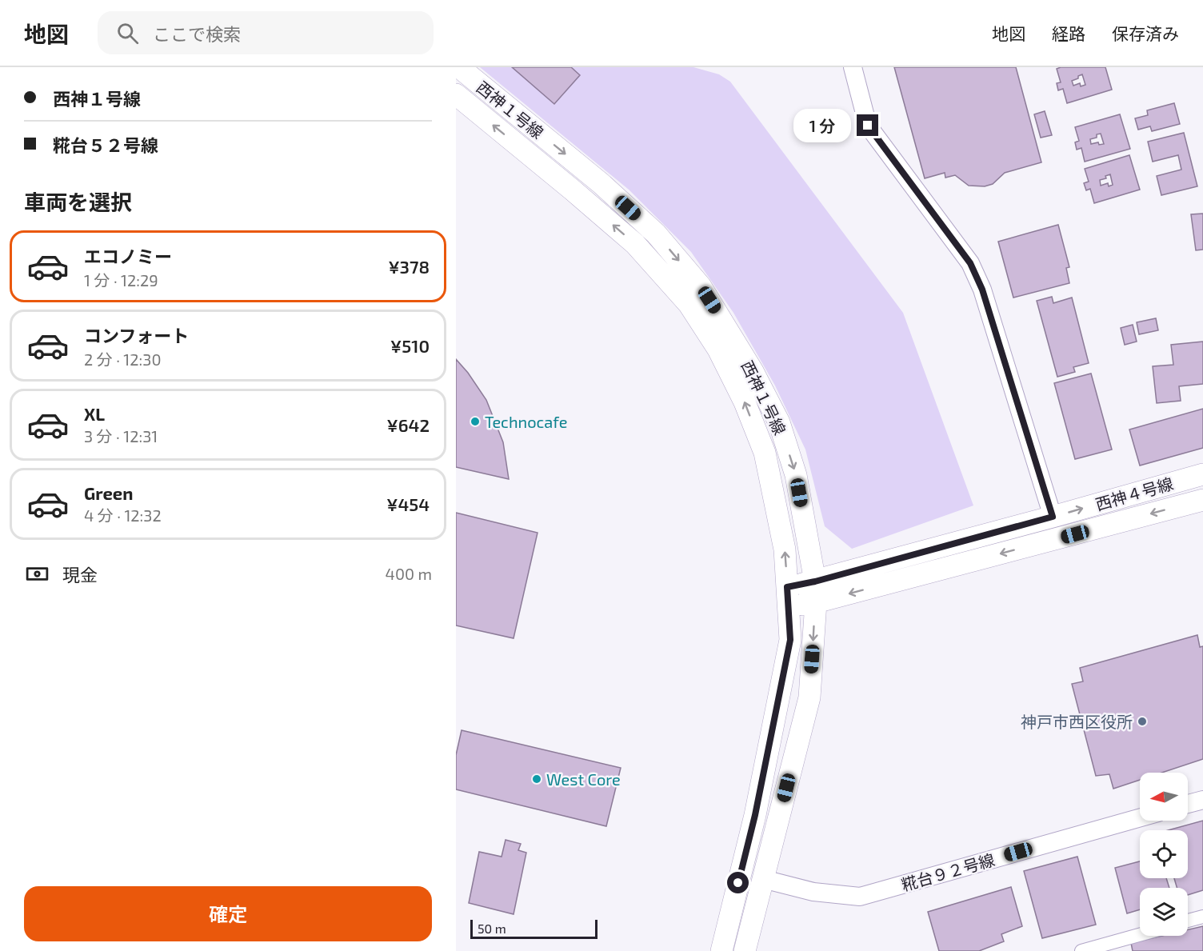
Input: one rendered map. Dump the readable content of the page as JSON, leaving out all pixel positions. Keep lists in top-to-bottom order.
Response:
{
  "streets": {
    "street": ["西神１号線", "西神４号線", "糀台９２号線"]
  },
  "crossings": [
    ["西神１号線", "西神４号線"],
    ["西神１号線", "糀台９２号線"]
  ],
  "places": ["Technocafe", "神戸市西区役所", "West Core"],
  "scale_bar": "50 m",
  "north": "left",
  "page": {
    "header": "地図",
    "search": "ここで検索",
    "nav": ["地図", "経路", "保存済み"],
    "banner": ["西神１号線", "糀台５２号線"],
    "bubble": "1 分",
    "heading": "車両を選択",
    "list": [
      {
        "name": "エコノミー",
        "note": "1 分 · 12:29",
        "value": "¥378"
      },
      {
        "name": "コンフォート",
        "note": "2 分 · 12:30",
        "value": "¥510"
      },
      {
        "name": "XL",
        "note": "3 分 · 12:31",
        "value": "¥642"
      },
      {
        "name": "Green",
        "note": "4 分 · 12:32",
        "value": "¥454"
      }
    ],
    "pay": ["現金", "400 m"],
    "buttons": "確定",
    "scale": "50 m"
  }
}
